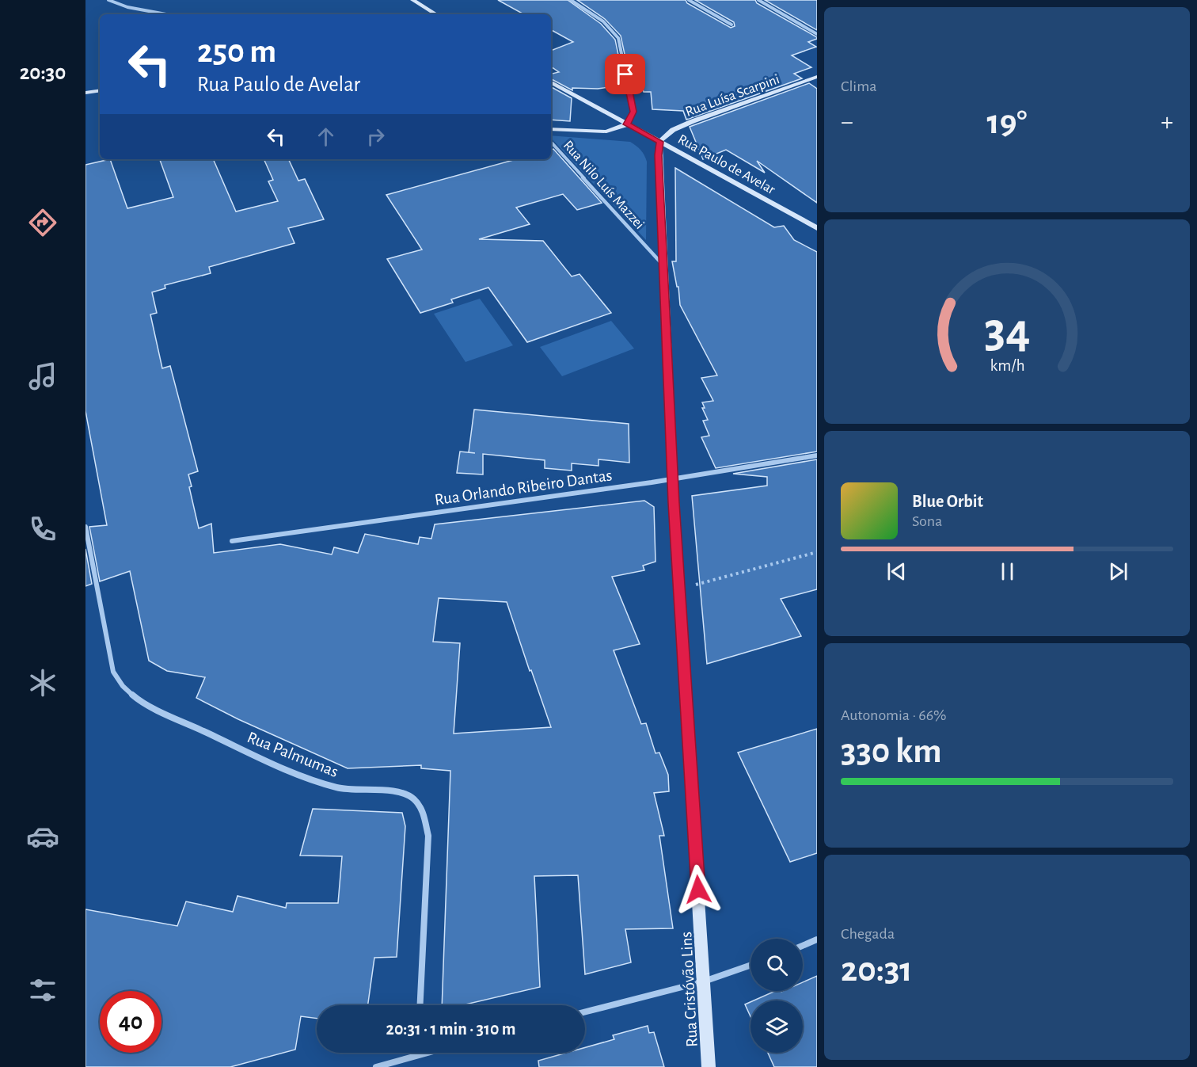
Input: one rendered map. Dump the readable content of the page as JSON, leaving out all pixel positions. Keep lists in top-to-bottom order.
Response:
{
  "streets": {
    "street": [
      "Rua Luísa Scarpini",
      "Rua Paulo de Avelar",
      "Rua Nilo Luís Mazzei",
      "Rua Orlando Ribeiro Dantas",
      "Rua Palmumas",
      "Rua Cristóvão Lins"
    ]
  },
  "crossings": [
    ["Rua Luísa Scarpini", "Rua Paulo de Avelar"],
    ["Rua Luísa Scarpini", "Rua Cristóvão Lins"],
    ["Rua Paulo de Avelar", "Rua Cristóvão Lins"],
    ["Rua Nilo Luís Mazzei", "Rua Cristóvão Lins"],
    ["Rua Orlando Ribeiro Dantas", "Rua Cristóvão Lins"]
  ],
  "page": {
    "tabs": "20:30",
    "tile": [
      "Clima",
      ["Autonomia · 66%", "330 km"],
      ["Chegada", "20:31"]
    ],
    "turn": ["250 m", "Rua Paulo de Avelar"],
    "heat": ["−", "19°", "+"],
    "song": ["Blue Orbit", "Sona"],
    "limit": "40",
    "trip": "20:31 · 1 min · 310 m",
    "gauge": ["34", "km/h"]
  }
}
